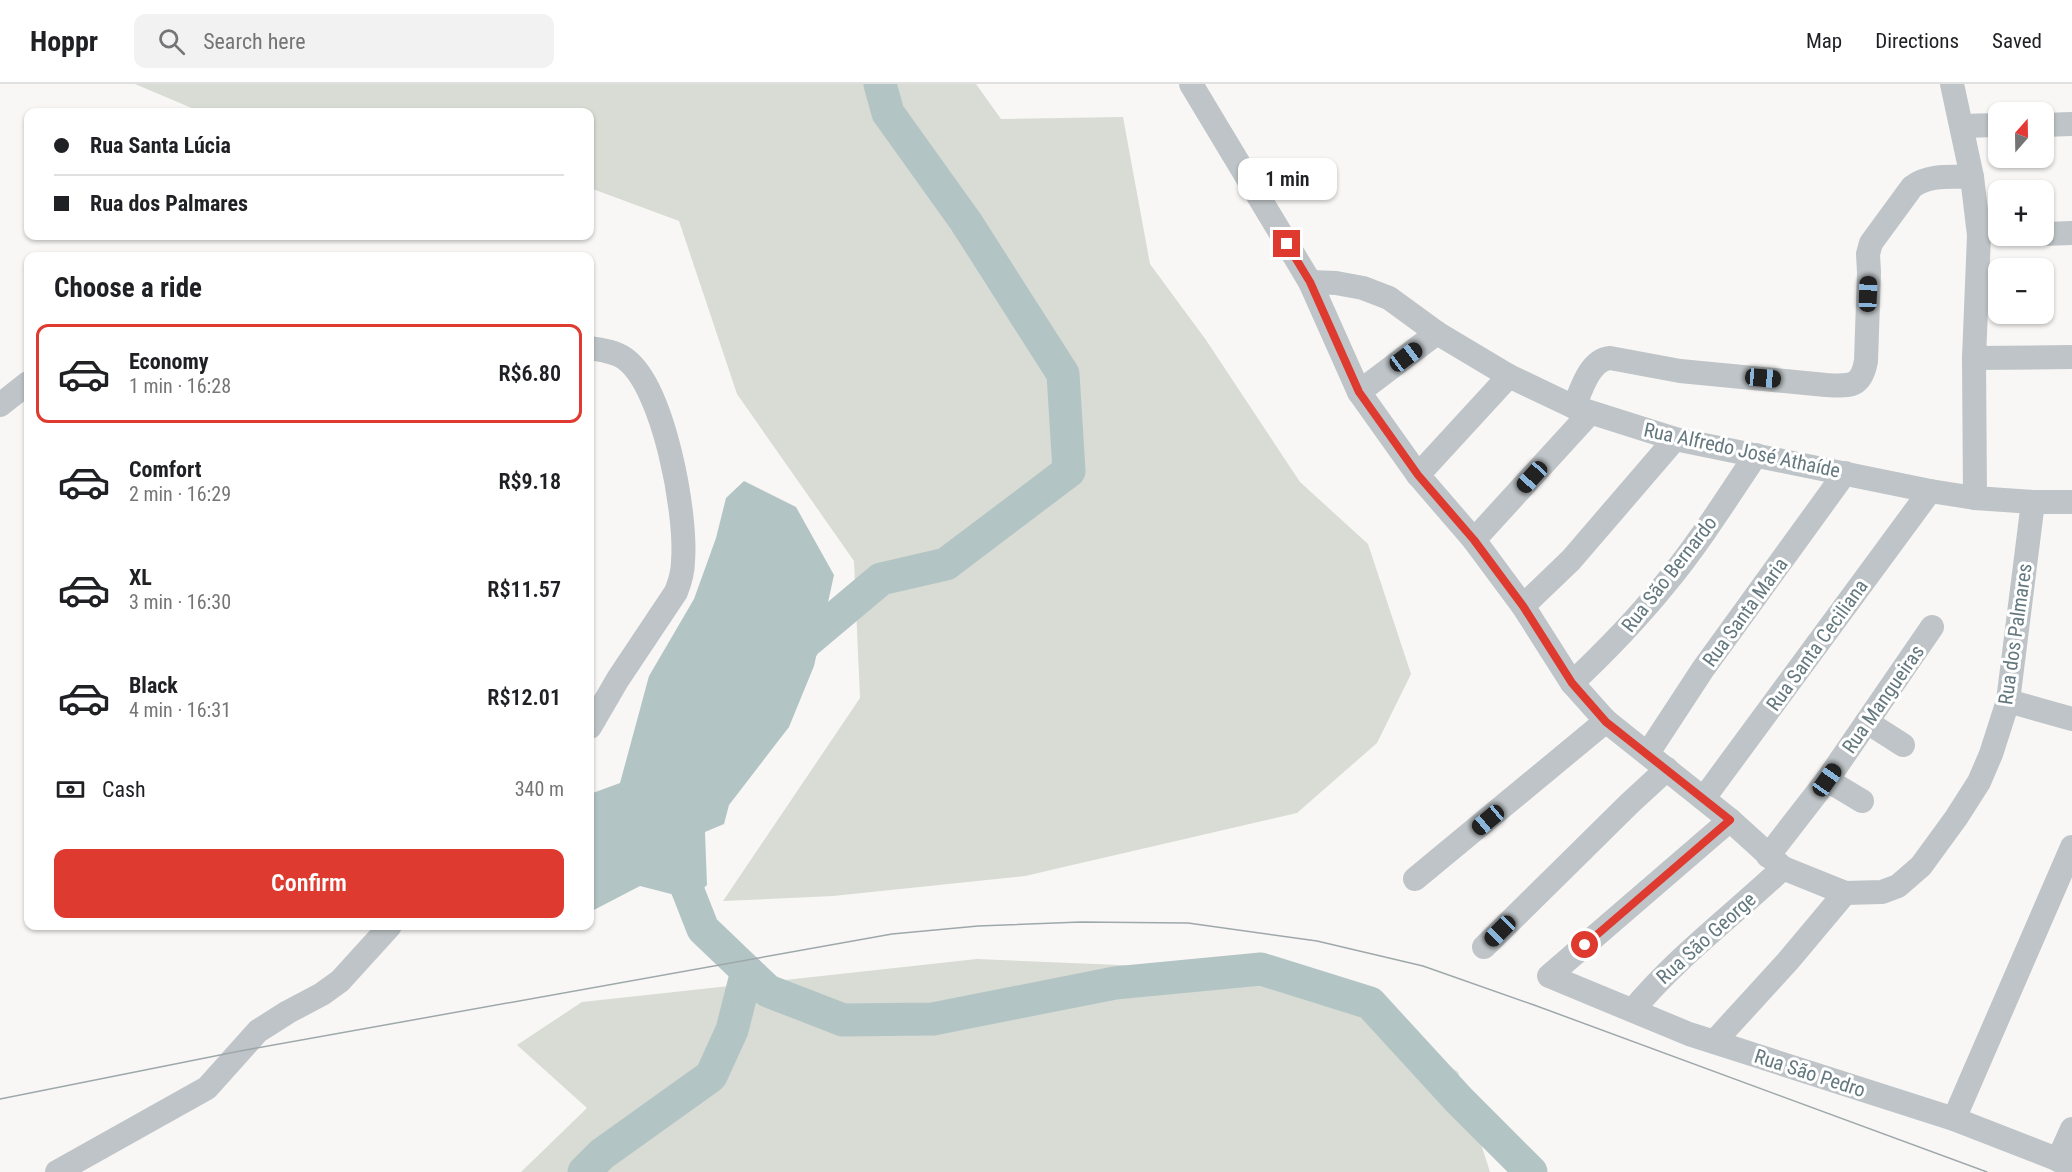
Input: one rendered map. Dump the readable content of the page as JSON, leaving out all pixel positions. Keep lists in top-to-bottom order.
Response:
{
  "streets": {
    "street": [
      "Rua Alfredo José Athaíde",
      "Rua São Bernardo",
      "Rua Santa Maria",
      "Rua dos Palmares",
      "Rua Santa Ceciliana",
      "Rua Mangueiras",
      "Rua São George",
      "Rua São Pedro"
    ]
  },
  "crossings": [
    ["Rua Alfredo José Athaíde", "Rua São Bernardo"],
    ["Rua Alfredo José Athaíde", "Rua Santa Maria"],
    ["Rua Alfredo José Athaíde", "Rua dos Palmares"],
    ["Rua Alfredo José Athaíde", "Rua Santa Ceciliana"],
    ["Rua São Bernardo", "Rua dos Palmares"],
    ["Rua Santa Maria", "Rua dos Palmares"],
    ["Rua dos Palmares", "Rua Santa Ceciliana"],
    ["Rua dos Palmares", "Rua Mangueiras"],
    ["Rua dos Palmares", "Rua São George"],
    ["Rua dos Palmares", "Rua São Pedro"],
    ["Rua Mangueiras", "Rua São George"],
    ["Rua São George", "Rua São Pedro"]
  ],
  "north": "top",
  "page": {
    "header": "Hoppr",
    "search": "Search here",
    "nav": ["Map", "Directions", "Saved"],
    "map_buttons": ["+", "−"],
    "banner": ["Rua Santa Lúcia", "Rua dos Palmares"],
    "bubble": "1 min",
    "heading": "Choose a ride",
    "list": [
      {
        "name": "Economy",
        "note": "1 min · 16:28",
        "value": "R$6.80"
      },
      {
        "name": "Comfort",
        "note": "2 min · 16:29",
        "value": "R$9.18"
      },
      {
        "name": "XL",
        "note": "3 min · 16:30",
        "value": "R$11.57"
      },
      {
        "name": "Black",
        "note": "4 min · 16:31",
        "value": "R$12.01"
      }
    ],
    "pay": ["Cash", "340 m"],
    "buttons": "Confirm"
  }
}
